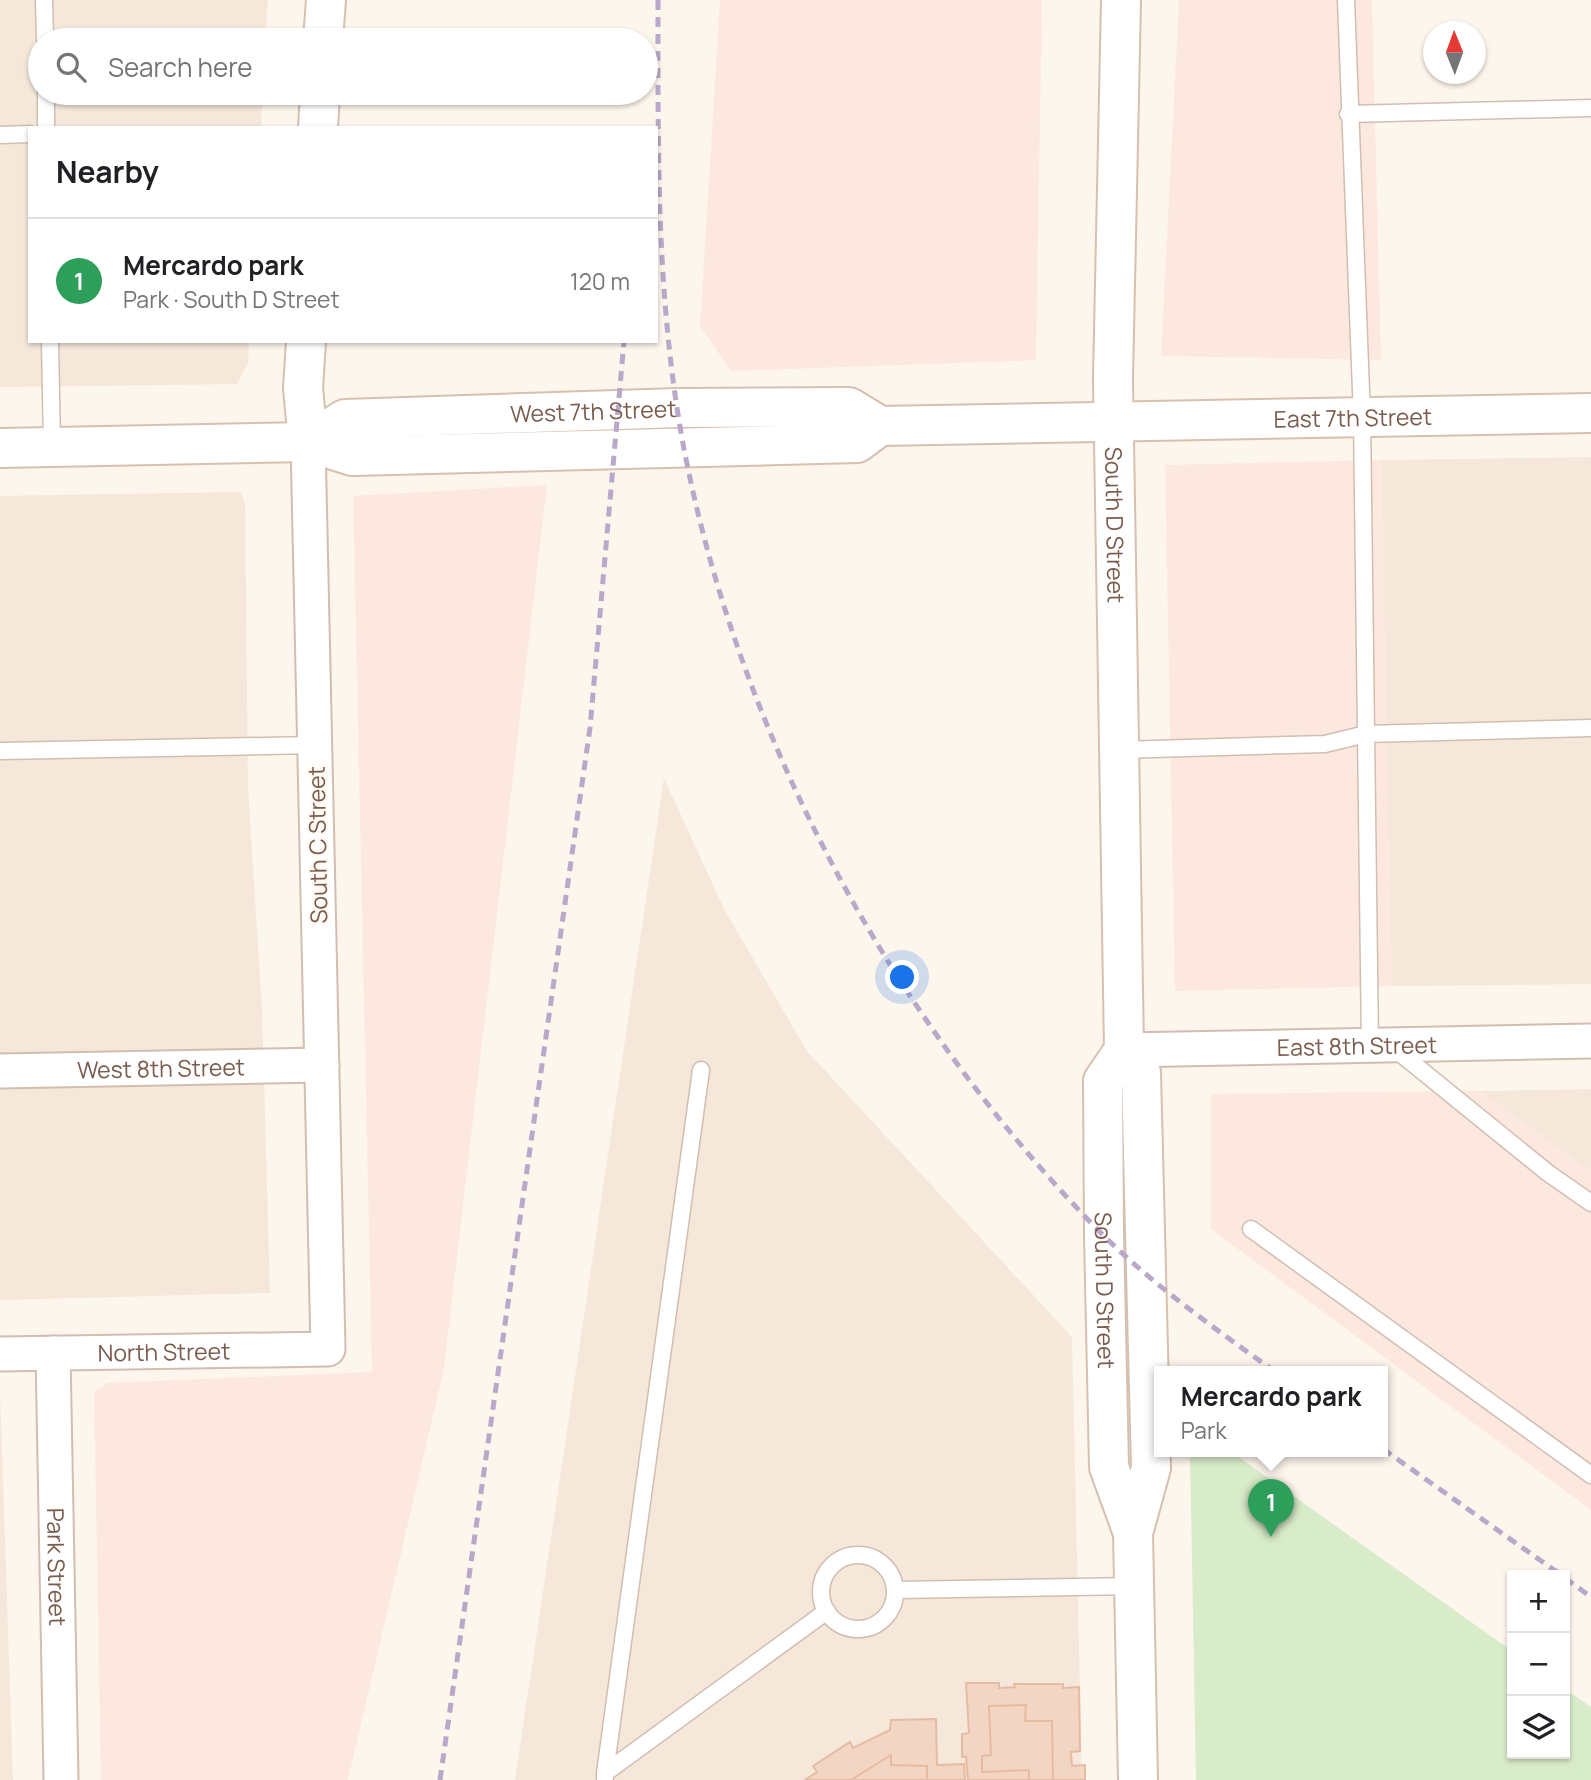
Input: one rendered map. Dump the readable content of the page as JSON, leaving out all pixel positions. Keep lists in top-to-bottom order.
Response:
{
  "streets": {
    "street": [
      "West 7th Street",
      "East 7th Street",
      "South D Street",
      "South C Street",
      "East 8th Street",
      "West 8th Street",
      "North Street",
      "Park Street"
    ]
  },
  "crossings": [
    ["West 7th Street", "East 7th Street"],
    ["West 7th Street", "South D Street"],
    ["West 7th Street", "South C Street"],
    ["East 7th Street", "South D Street"],
    ["South D Street", "East 8th Street"],
    ["South C Street", "West 8th Street"],
    ["South C Street", "North Street"],
    ["North Street", "Park Street"]
  ],
  "north": "top",
  "page": {
    "search": "Search here",
    "heading": "Nearby",
    "list": [
      {
        "mark": "1",
        "name": "Mercardo park",
        "note": "Park · South D Street",
        "value": "120 m"
      }
    ],
    "popup": ["Mercardo park", "Park"],
    "pins": "1",
    "map_buttons": ["+", "−"]
  }
}
